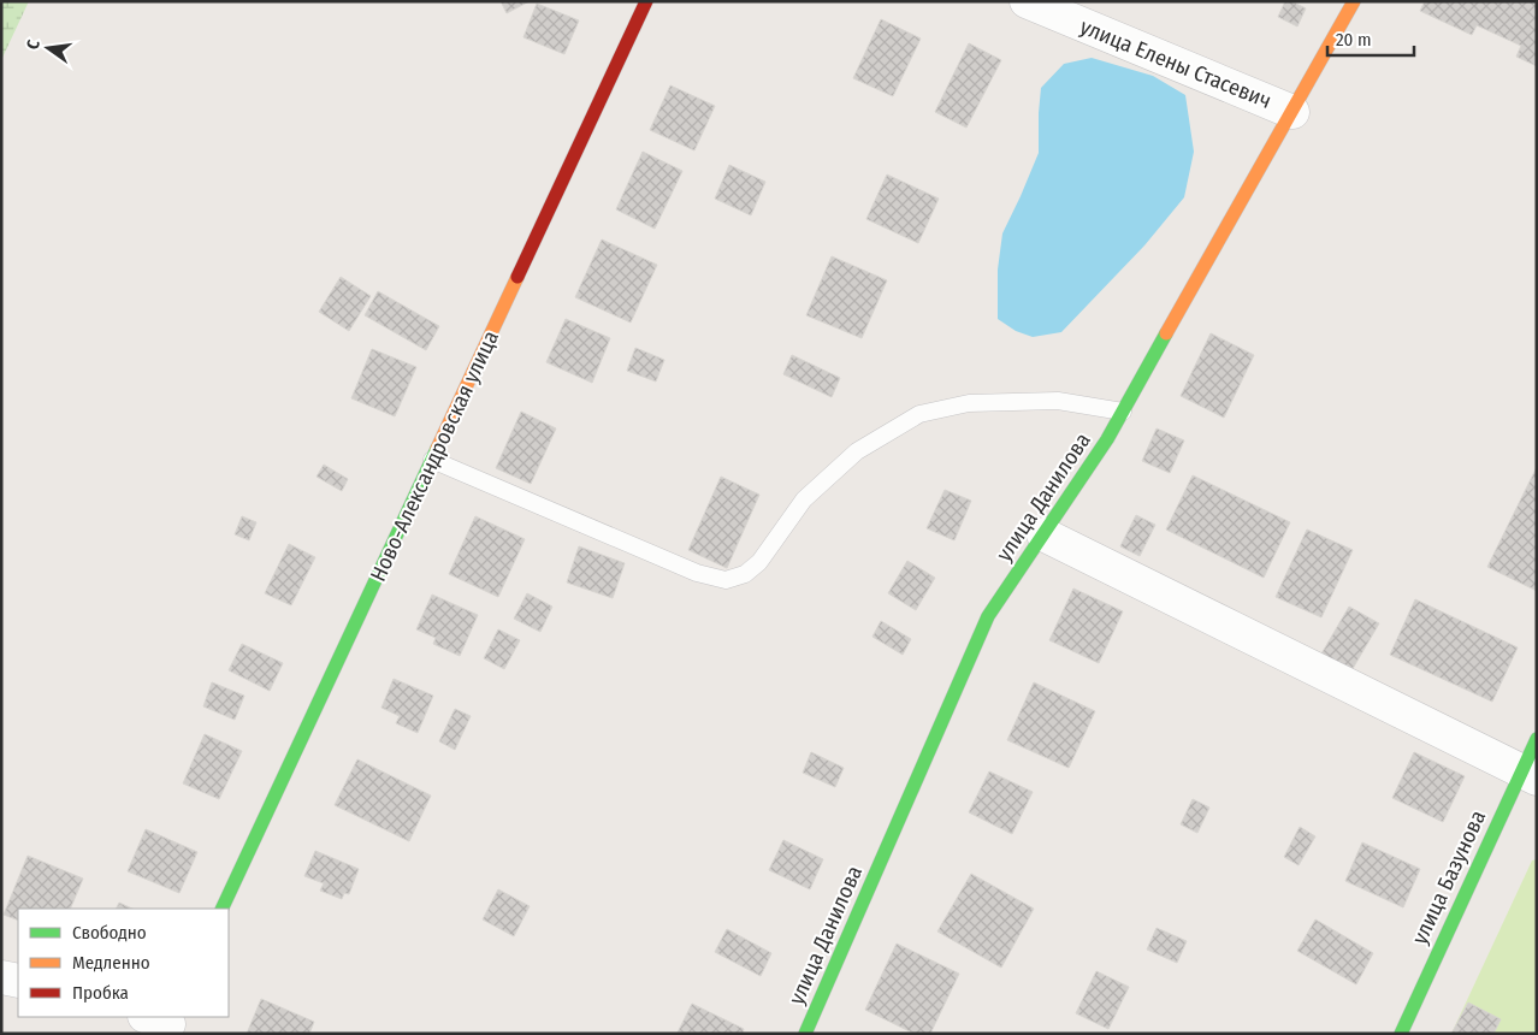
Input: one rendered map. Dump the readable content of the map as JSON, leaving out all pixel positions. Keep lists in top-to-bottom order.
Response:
{
  "streets": {
    "street": [
      "улица Елены Стасевич",
      "Ново-Александровская улица",
      "улица Данилова",
      "улица Базунова"
    ]
  },
  "crossings": [
    ["улица Елены Стасевич", "улица Данилова"]
  ],
  "legend": ["Свободно", "Медленно", "Пробка"],
  "scale_bar": "20 m",
  "north": "left"
}
